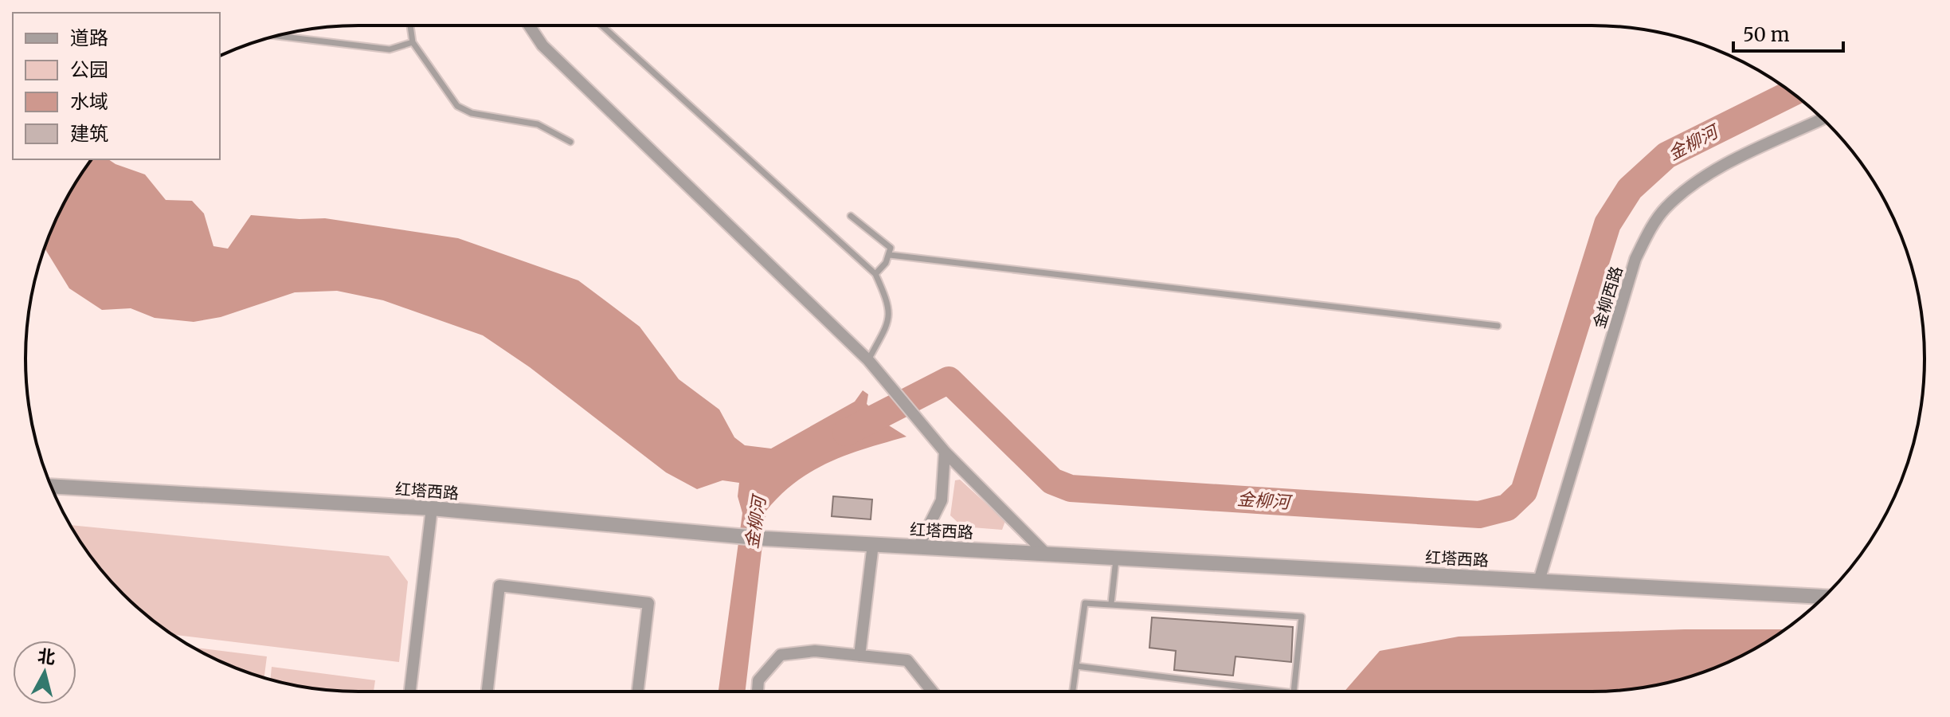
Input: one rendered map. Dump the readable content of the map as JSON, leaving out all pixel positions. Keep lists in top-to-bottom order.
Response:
{
  "streets": {
    "street": ["金柳西路", "红塔西路"]
  },
  "crossings": [
    ["金柳西路", "红塔西路"]
  ],
  "water": ["金柳河"],
  "legend": [
    "道路",
    "公园",
    "水域",
    "建筑"
  ],
  "scale_bar": "50 m",
  "north": "top"
}
